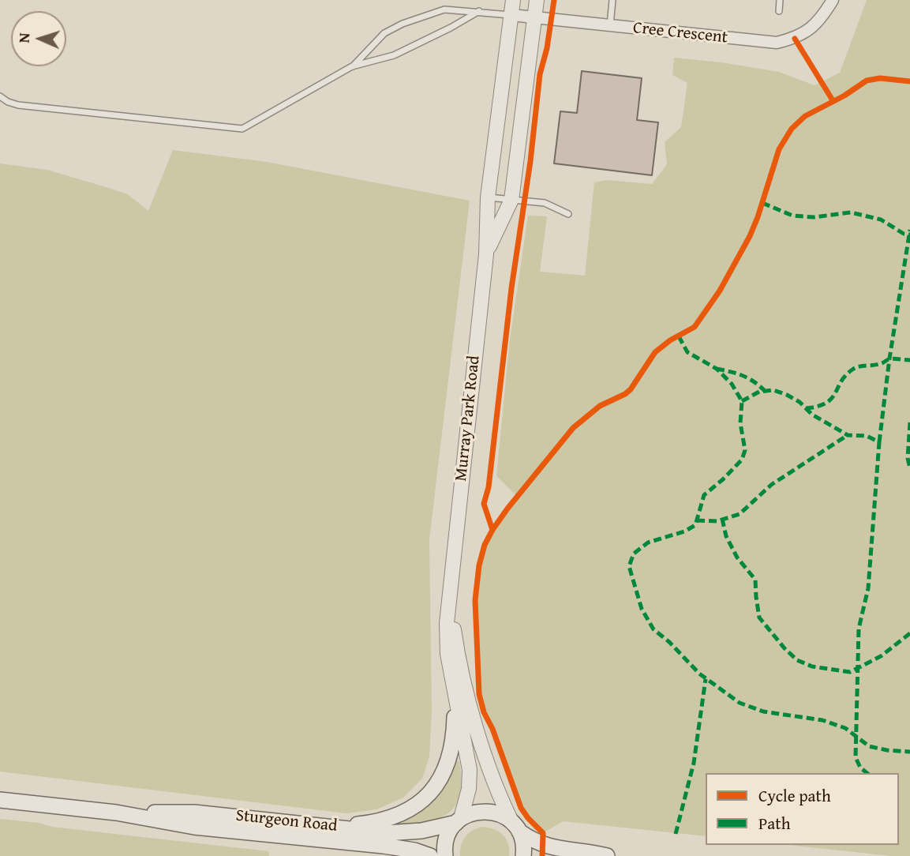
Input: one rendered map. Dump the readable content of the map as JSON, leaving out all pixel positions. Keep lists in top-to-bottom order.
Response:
{
  "streets": {
    "main road": ["Sturgeon Road"],
    "street": ["Cree Crescent", "Murray Park Road"]
  },
  "crossings": [
    ["Cree Crescent", "Murray Park Road"],
    ["Murray Park Road", "Sturgeon Road"]
  ],
  "legend": ["Cycle path", "Path"],
  "north": "left"
}
